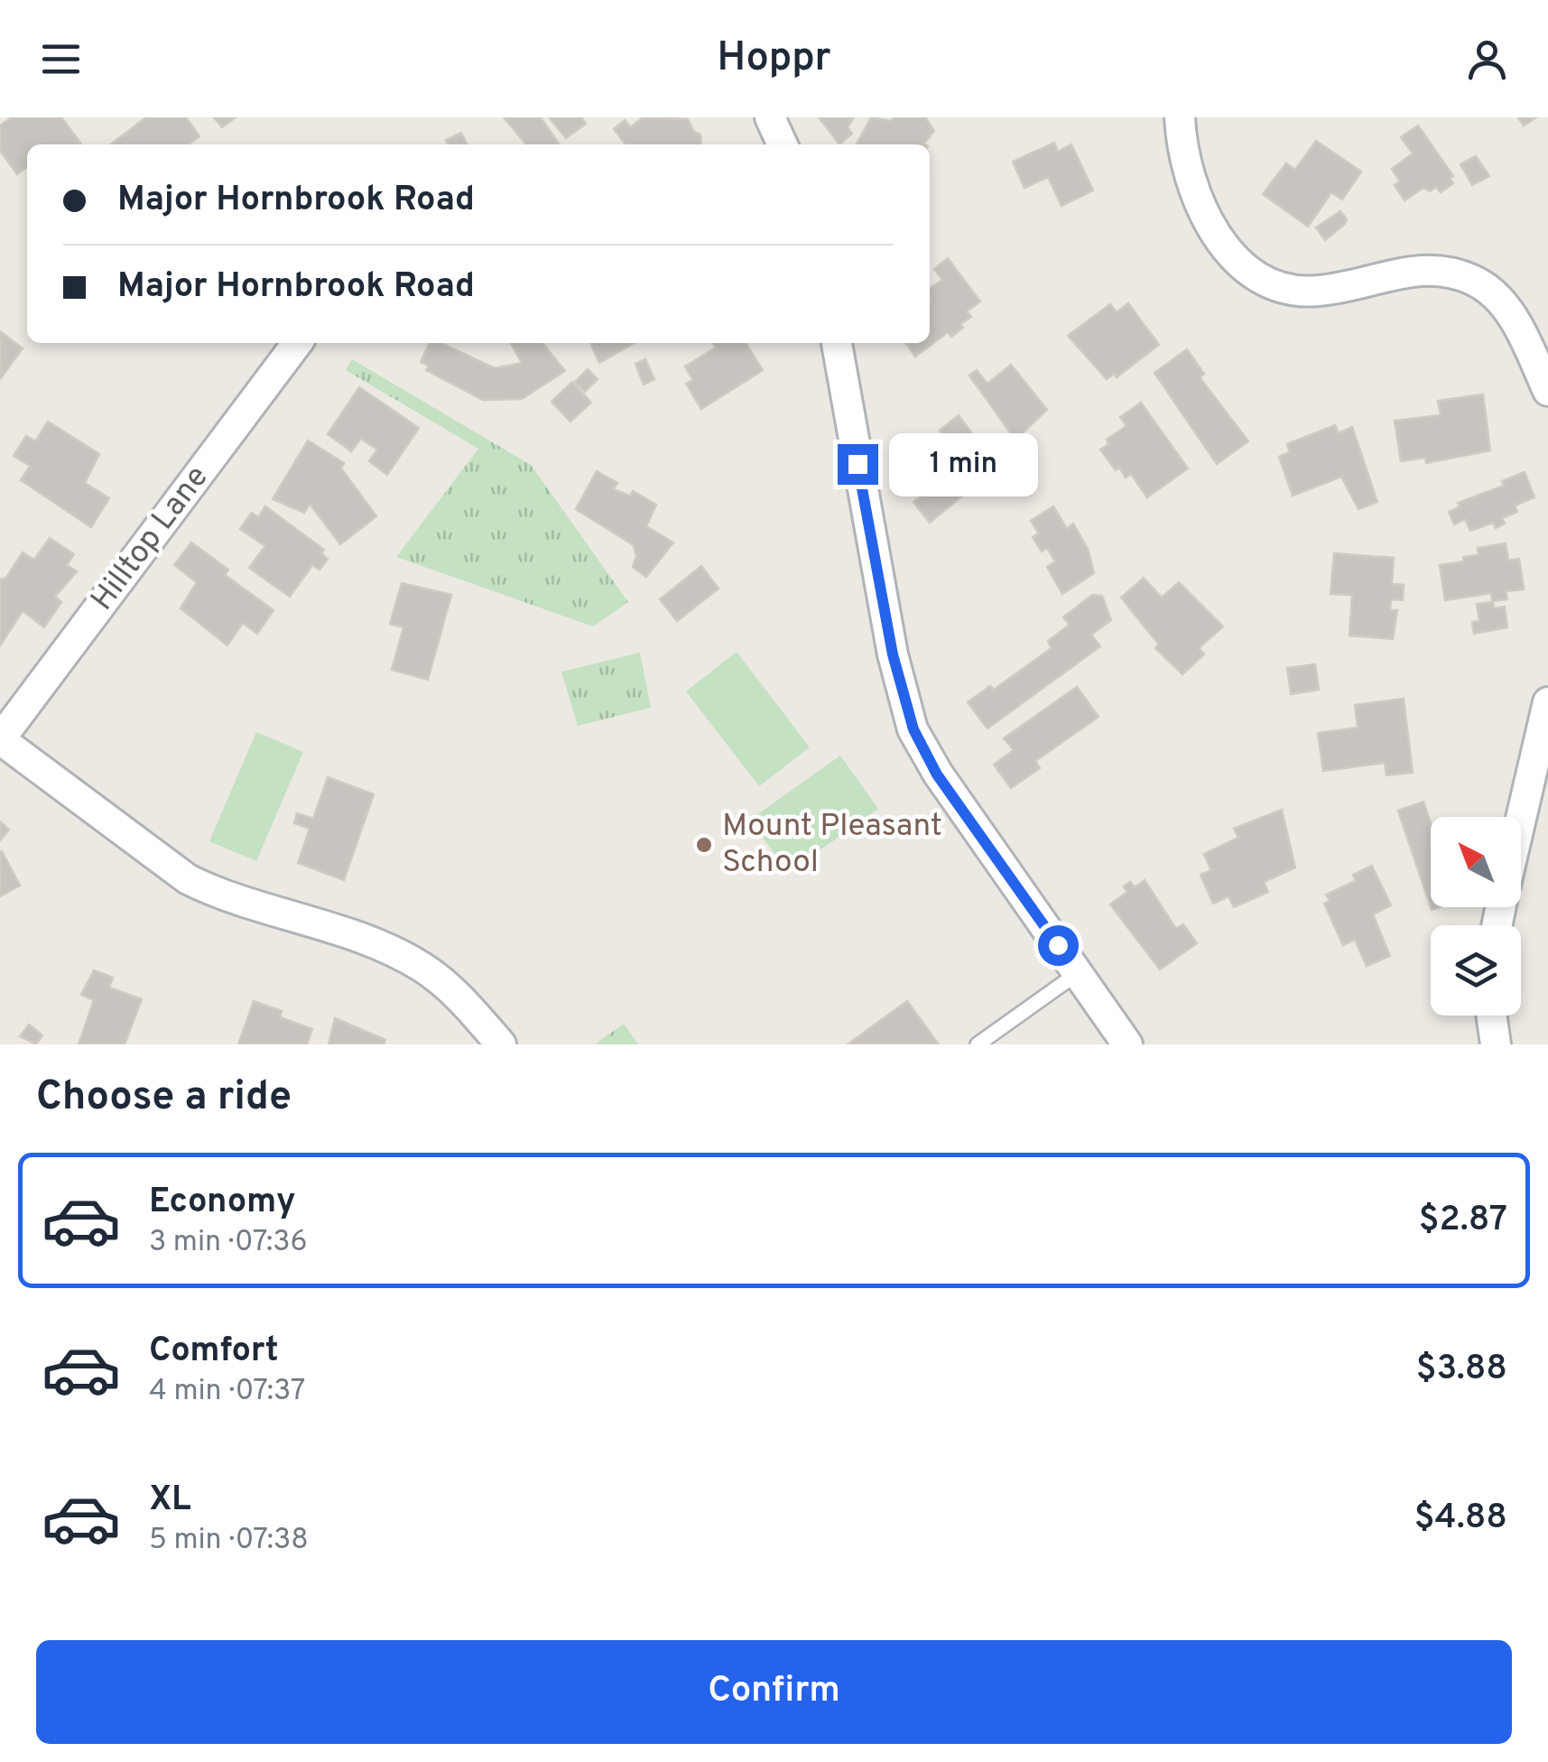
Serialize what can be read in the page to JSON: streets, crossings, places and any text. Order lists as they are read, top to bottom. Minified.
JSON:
{"streets":{"street":["Hilltop Lane"]},"places":["Mount Pleasant School"],"north":"top left","page":{"header":"Hoppr","banner":["Major Hornbrook Road","Major Hornbrook Road"],"bubble":"1 min","heading":"Choose a ride","list":[{"name":"Economy","note":"3 min · 07:36","value":"$2.87"},{"name":"Comfort","note":"4 min · 07:37","value":"$3.88"},{"name":"XL","note":"5 min · 07:38","value":"$4.88"}],"buttons":"Confirm"}}
